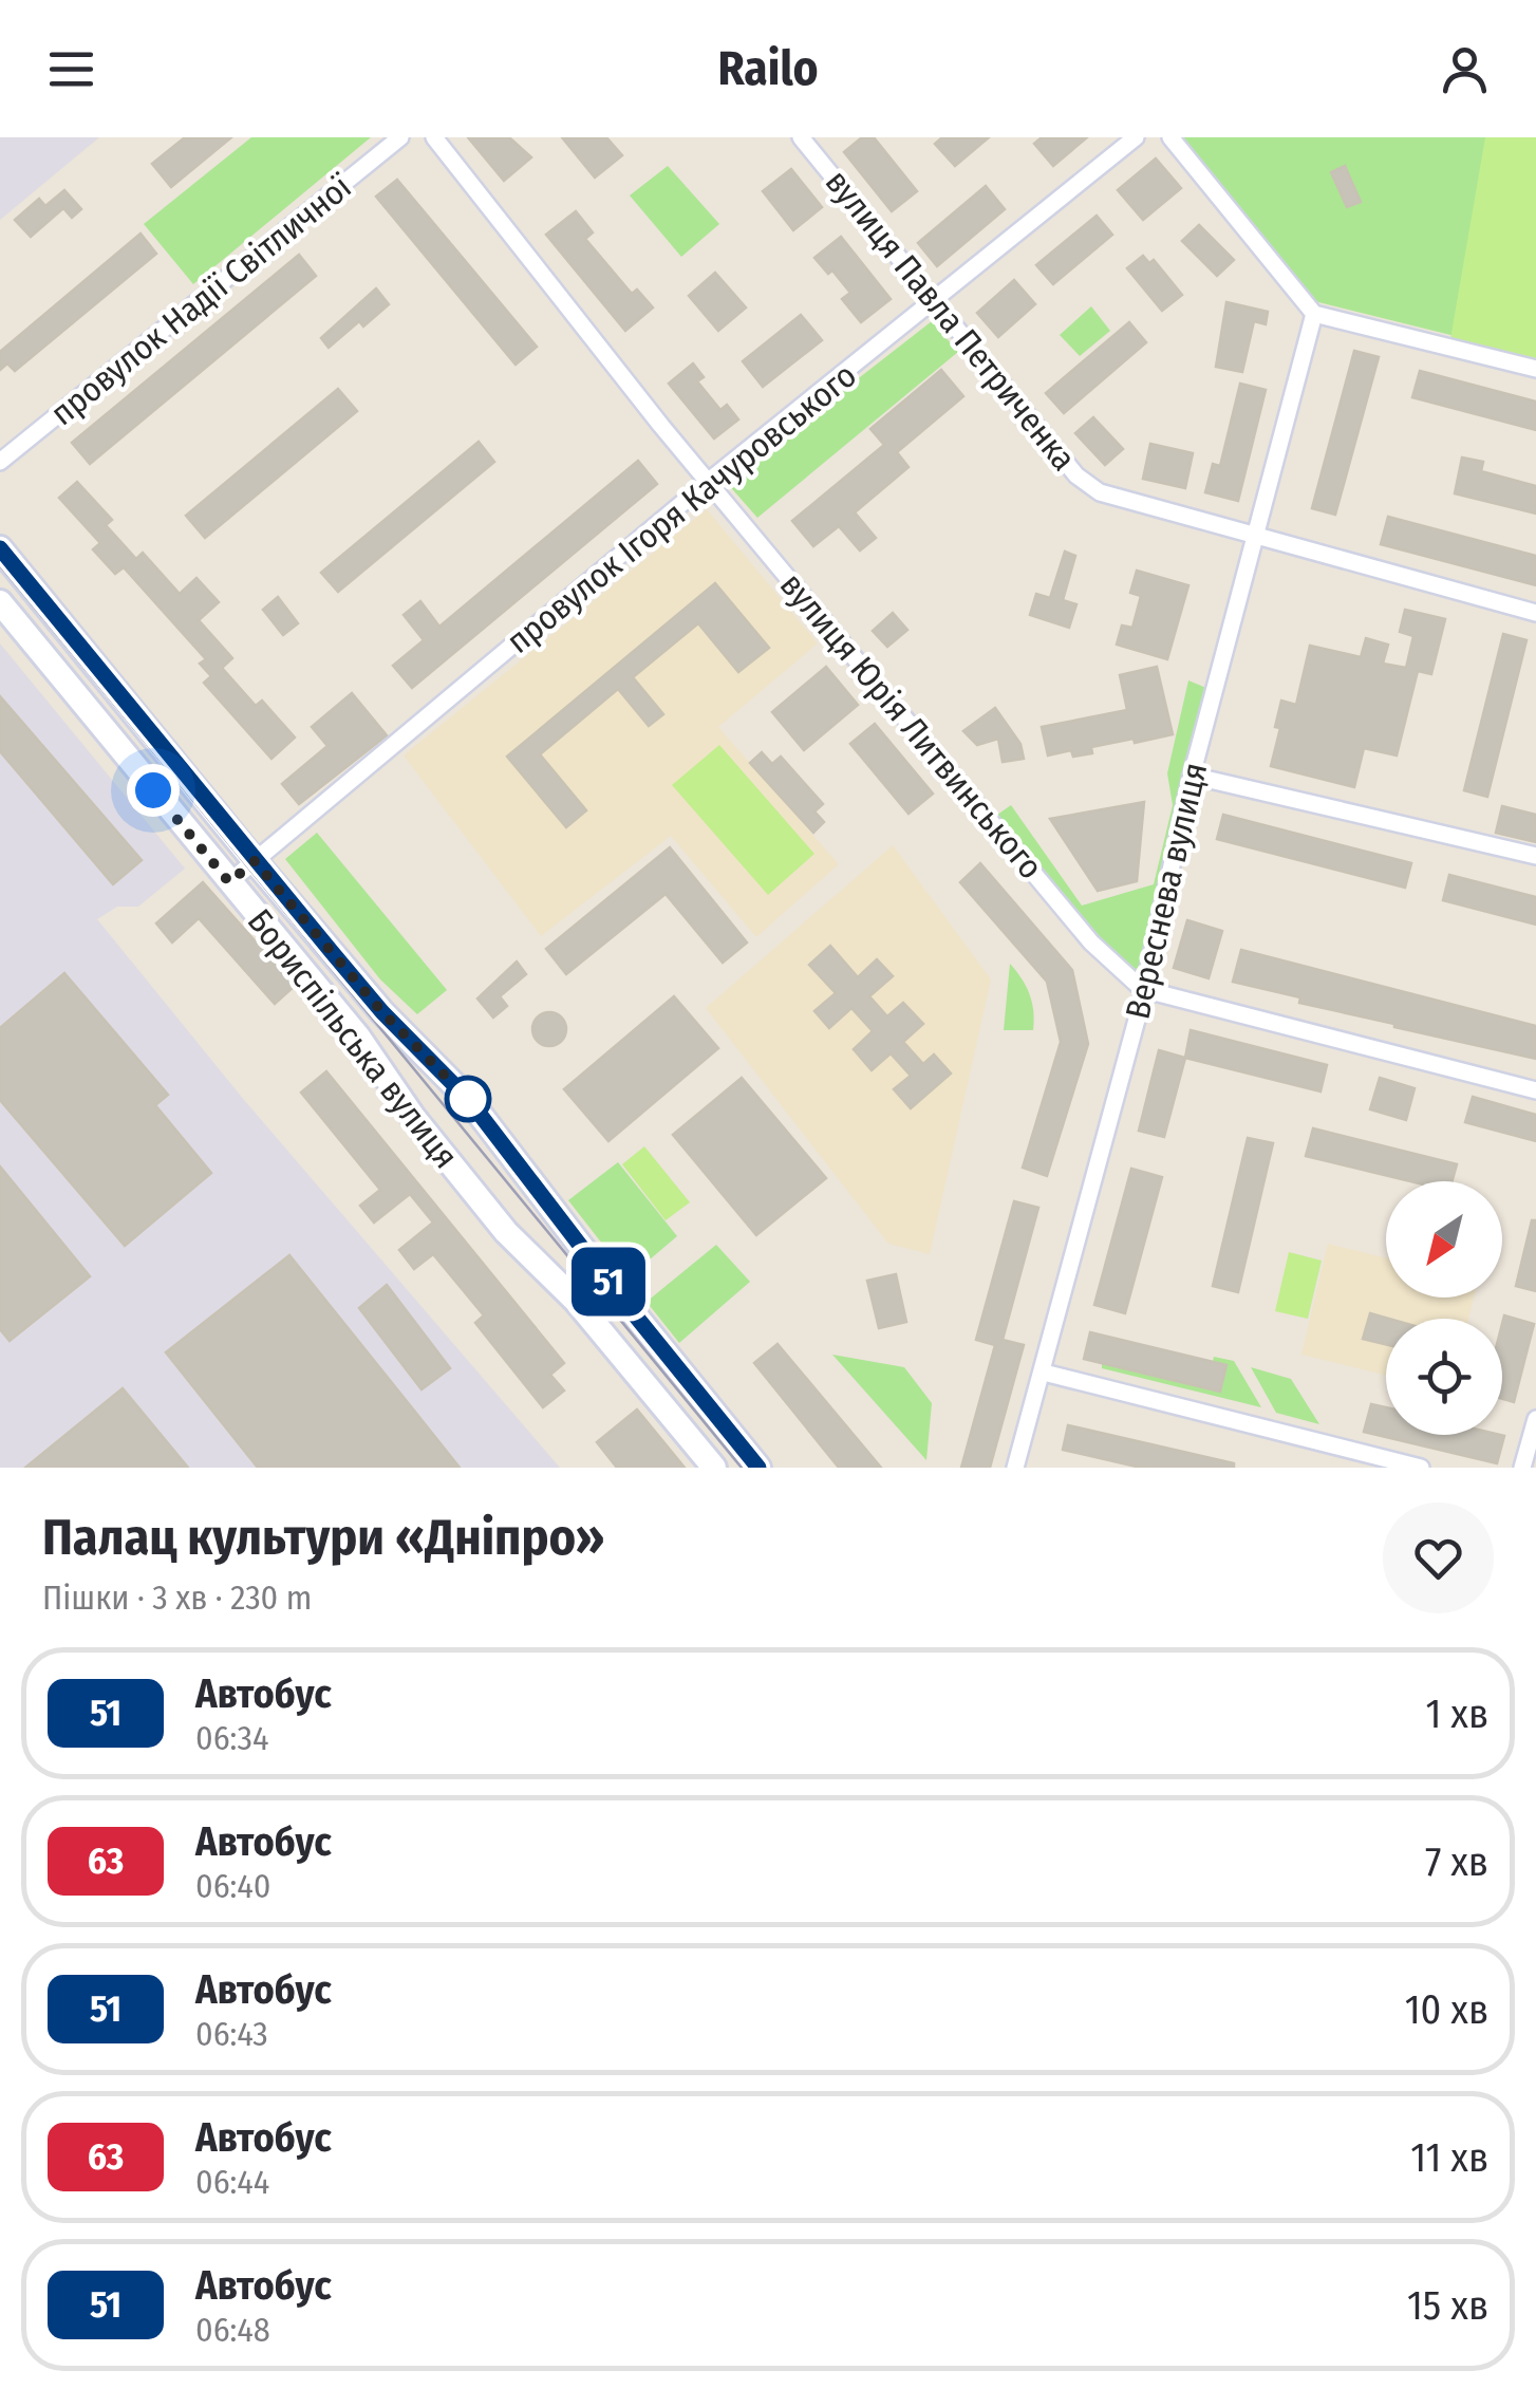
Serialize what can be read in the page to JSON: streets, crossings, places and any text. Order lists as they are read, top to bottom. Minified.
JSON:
{"streets":{"main road":["Бориспільська вулиця"],"street":["провулок Надії Світличної","вулиця Павла Петриченка","провулок Ігоря Качуровського","вулиця Юрія Литвинського","Вереснева вулиця"]},"crossings":[["вулиця Павла Петриченка","провулок Ігоря Качуровського"],["вулиця Павла Петриченка","Вереснева вулиця"],["провулок Ігоря Качуровського","вулиця Юрія Литвинського"],["провулок Ігоря Качуровського","Бориспільська вулиця"],["вулиця Юрія Литвинського","Вереснева вулиця"]],"lines":["bus line 51"],"north":"bottom left","page":{"header":"Railo","on_map":"51","heading":["Палац культури «Дніпро»","Пішки · 3 хв · 230 m"],"list":[{"mark":"51","name":"Автобус","note":"06:34","value":"1 хв"},{"mark":"63","name":"Автобус","note":"06:40","value":"7 хв"},{"mark":"51","name":"Автобус","note":"06:43","value":"10 хв"},{"mark":"63","name":"Автобус","note":"06:44","value":"11 хв"},{"mark":"51","name":"Автобус","note":"06:48","value":"15 хв"}]}}
